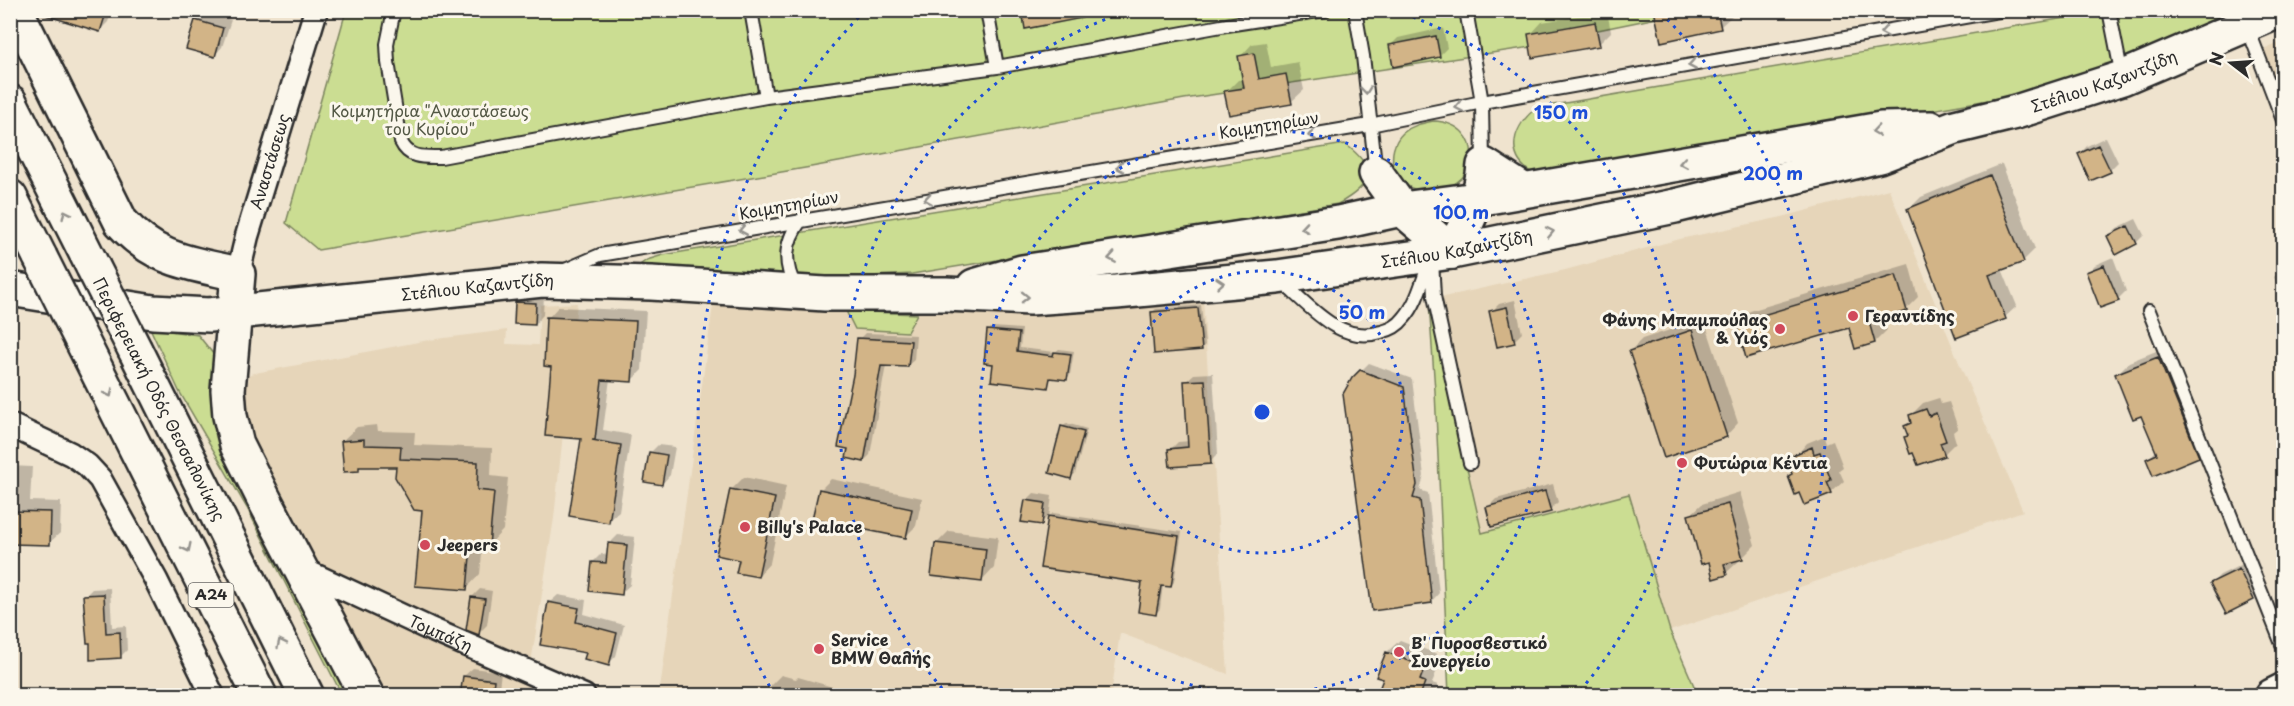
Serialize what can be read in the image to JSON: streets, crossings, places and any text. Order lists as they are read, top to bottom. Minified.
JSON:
{"streets":{"main road":["Στέλιου Καζαντζίδη","Αναστάσεως","Περιφερειακή Οδός Θεσσαλονίκης","Α24"],"street":["Τομπάζη"],"lane":["Κοιμητηρίων"]},"crossings":[["Στέλιου Καζαντζίδη","Κοιμητηρίων"],["Στέλιου Καζαντζίδη","Αναστάσεως"],["Αναστάσεως","Τομπάζη"]],"one_way":["Κοιμητηρίων"],"parks":["Κοιμητήρια \"Αναστάσεως του Κυρίου\""],"places":["Γεραντίδης","Φάνης Μπαμπούλας & Υιός","Φυτώρια Κέντια","Billy's Palace","Jeepers","Service BMW Θαλής","Β' Πυροσβεστικό Συνεργείο"],"north":"left","rings":["150 m","200 m","100 m","50 m"]}
